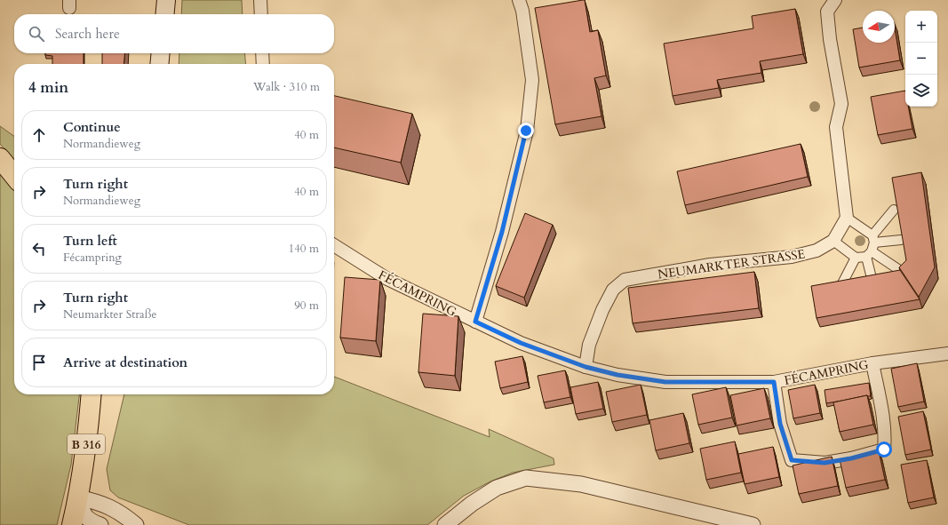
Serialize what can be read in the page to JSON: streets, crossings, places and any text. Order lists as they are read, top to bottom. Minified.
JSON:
{"streets":{"main road":["B 316"],"street":["NEUMARKTER STRASSE","FÉCAMPRING"]},"crossings":[["NEUMARKTER STRASSE","FÉCAMPRING"]],"north":"left","page":{"map_buttons":["+","−"],"search":"Search here","heading":["4 min","Walk · 310 m"],"list":[["Continue","Normandieweg","40 m"],["Turn right","Normandieweg","40 m"],["Turn left","Fécampring","140 m"],["Turn right","Neumarkter Straße","90 m"],"Arrive at destination"]}}
